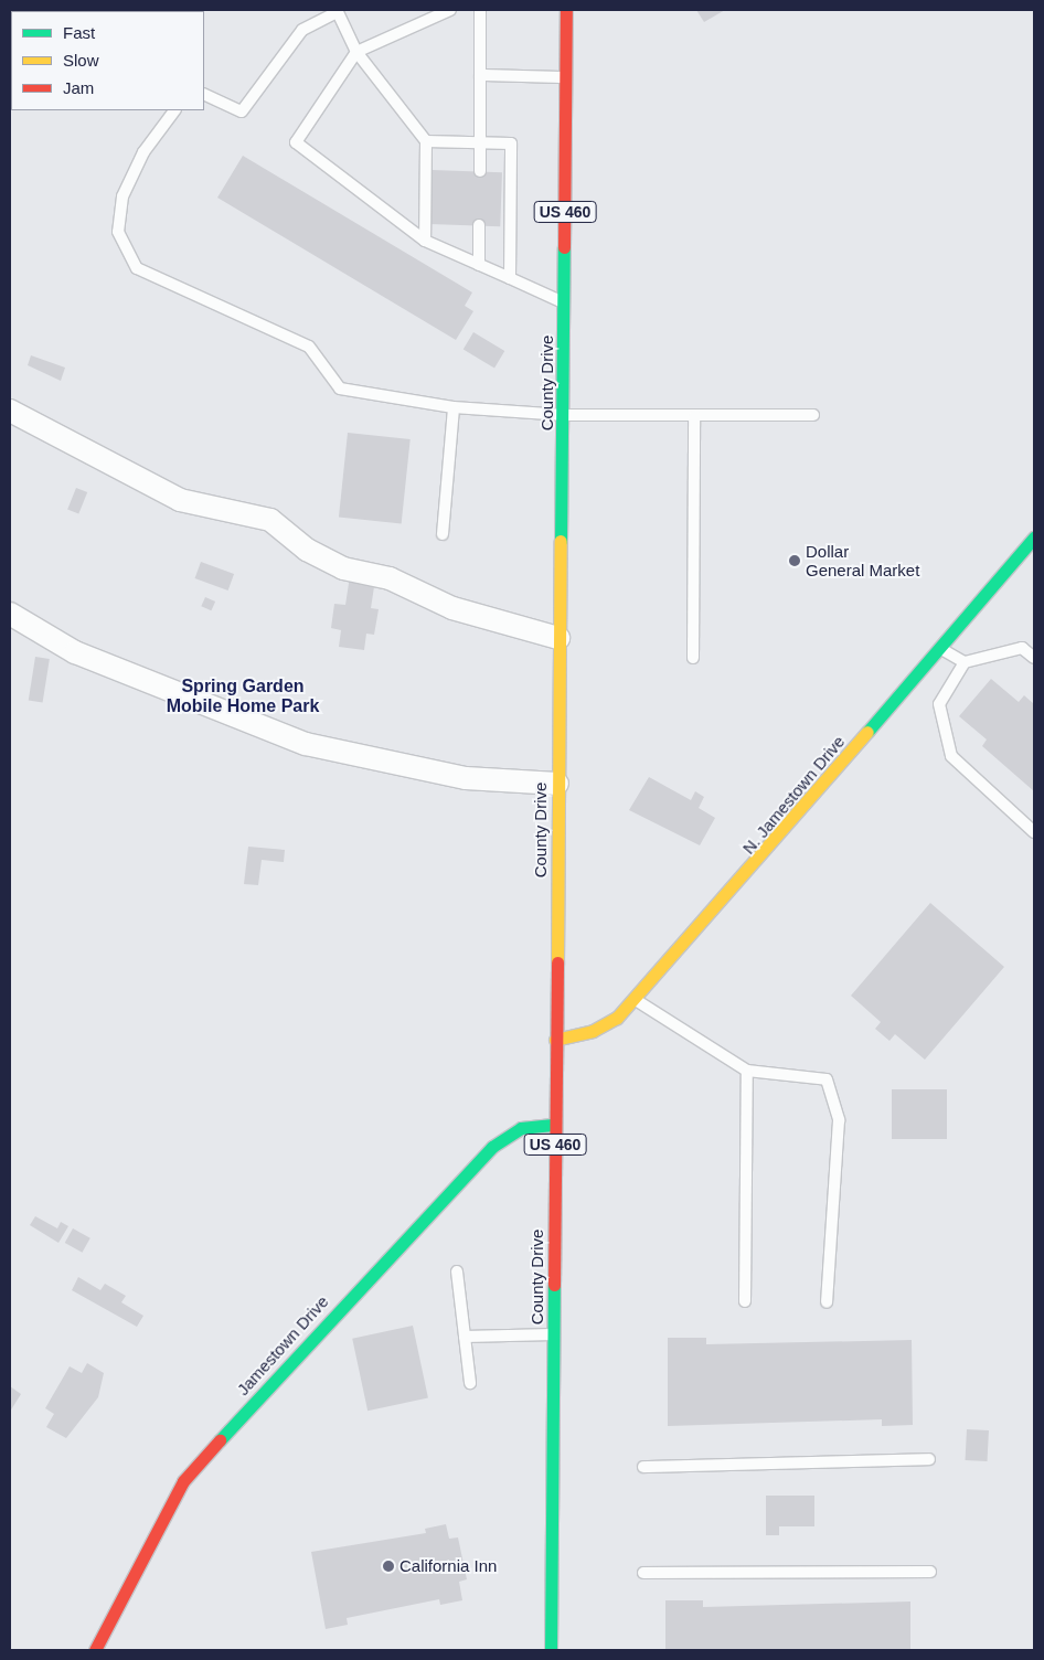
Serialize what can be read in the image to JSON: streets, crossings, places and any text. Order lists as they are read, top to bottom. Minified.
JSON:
{"streets":{"main road":["US 460","County Drive","N. Jamestown Drive","Jamestown Drive"]},"crossings":[["County Drive","N. Jamestown Drive"],["County Drive","Jamestown Drive"]],"districts":["Spring Garden Mobile Home Park"],"places":["Dollar General Market","California Inn"],"legend":["Fast","Slow","Jam"]}
